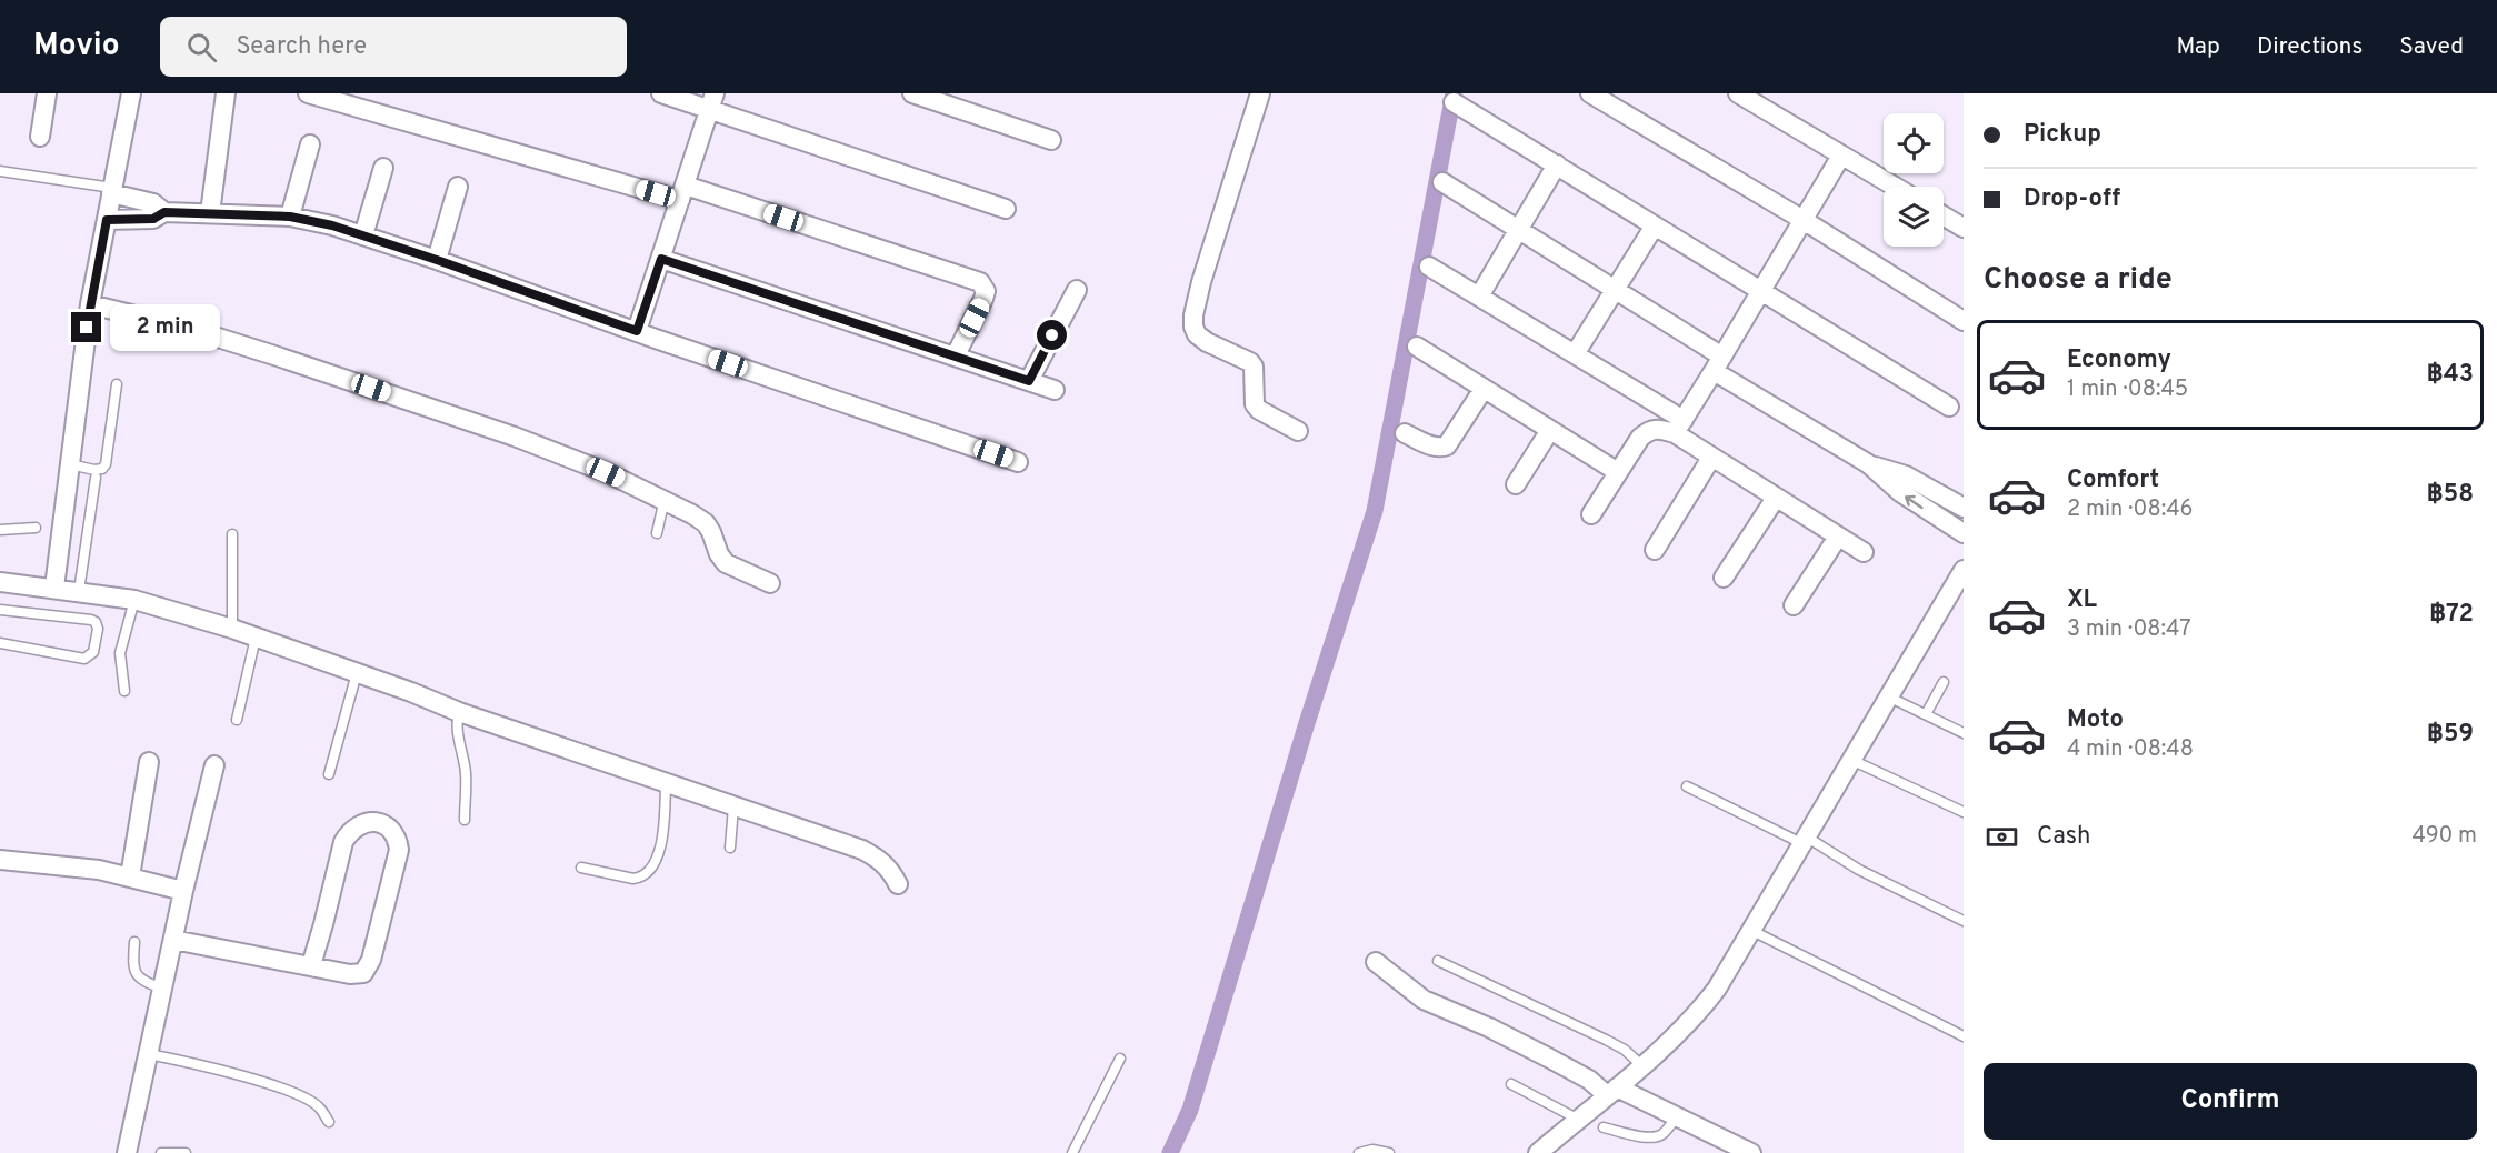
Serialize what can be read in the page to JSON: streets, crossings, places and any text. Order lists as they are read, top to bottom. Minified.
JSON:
{"page":{"header":"Movio","search":"Search here","nav":["Map","Directions","Saved"],"banner":["Pickup","Drop-off"],"heading":"Choose a ride","bubble":"2 min","list":[{"name":"Economy","note":"1 min · 08:45","value":"฿43"},{"name":"Comfort","note":"2 min · 08:46","value":"฿58"},{"name":"XL","note":"3 min · 08:47","value":"฿72"},{"name":"Moto","note":"4 min · 08:48","value":"฿59"}],"pay":["Cash","490 m"],"buttons":"Confirm"}}
